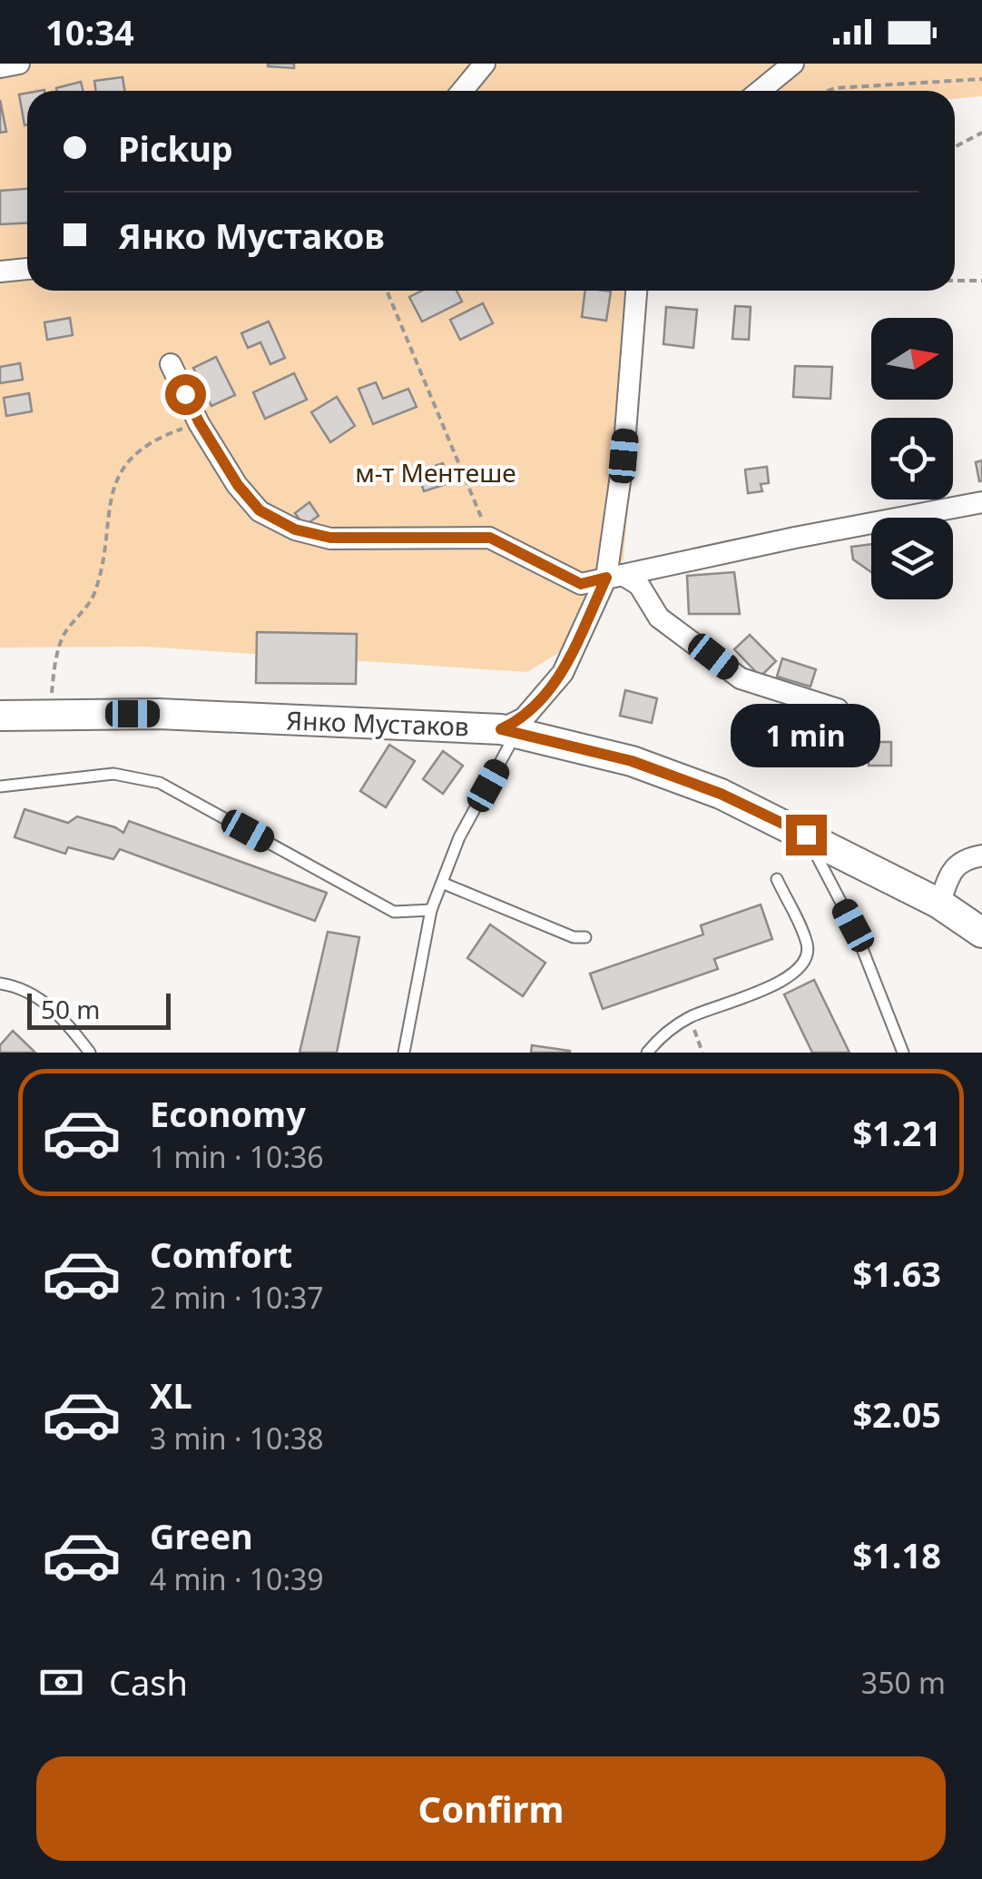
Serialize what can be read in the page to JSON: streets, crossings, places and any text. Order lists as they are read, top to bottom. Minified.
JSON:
{"streets":{"street":["Янко Мустаков"]},"parks":["м-т Ментeше"],"scale_bar":"50 m","north":"right","page":{"status":"10:34","banner":["Pickup","Янко Мустаков"],"bubble":"1 min","scale":"50 m","list":[{"name":"Economy","note":"1 min · 10:36","value":"$1.21"},{"name":"Comfort","note":"2 min · 10:37","value":"$1.63"},{"name":"XL","note":"3 min · 10:38","value":"$2.05"},{"name":"Green","note":"4 min · 10:39","value":"$1.18"}],"pay":["Cash","350 m"],"buttons":"Confirm"}}
